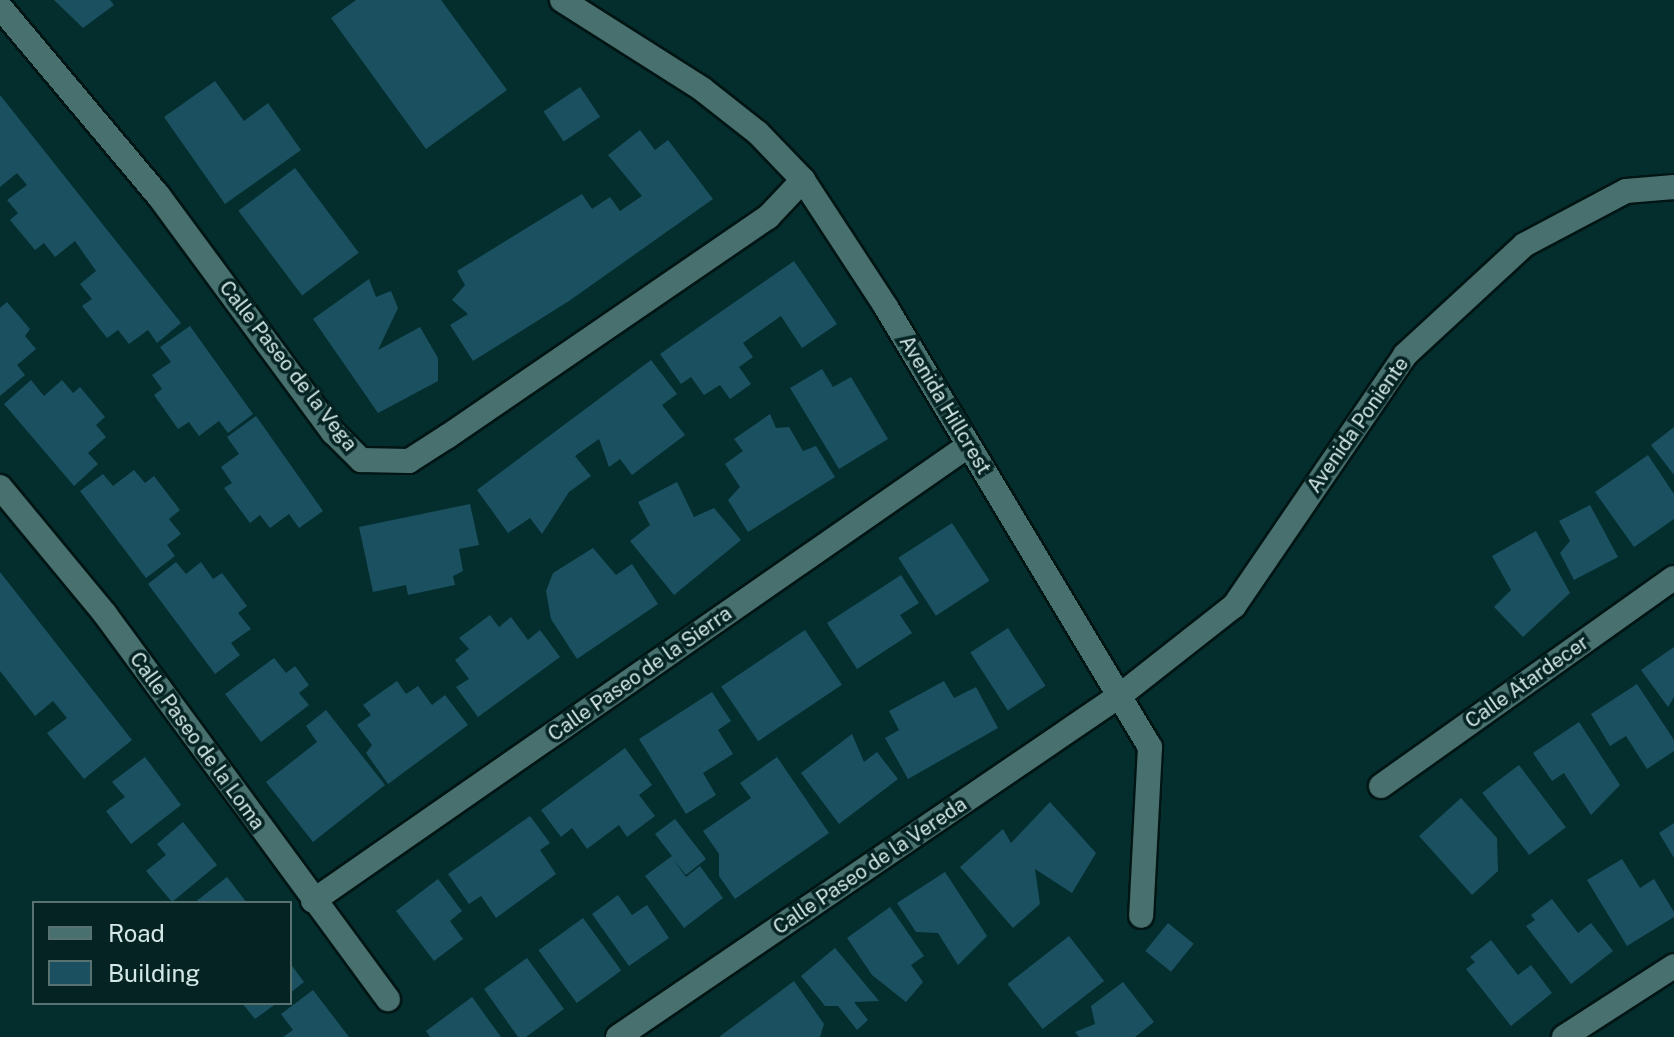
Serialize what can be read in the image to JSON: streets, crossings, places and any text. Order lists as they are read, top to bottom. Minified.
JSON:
{"streets":{"street":["Calle Paseo de la Vega","Avenida Hillcrest","Avenida Poniente","Calle Paseo de la Sierra","Calle Atardecer","Calle Paseo de la Loma","Calle Paseo de la Vereda"]},"crossings":[["Calle Paseo de la Vega","Avenida Hillcrest"],["Avenida Hillcrest","Avenida Poniente"],["Avenida Hillcrest","Calle Paseo de la Sierra"],["Avenida Hillcrest","Calle Paseo de la Vereda"],["Avenida Poniente","Calle Paseo de la Vereda"],["Calle Paseo de la Sierra","Calle Paseo de la Loma"]],"legend":["Road","Building"]}
